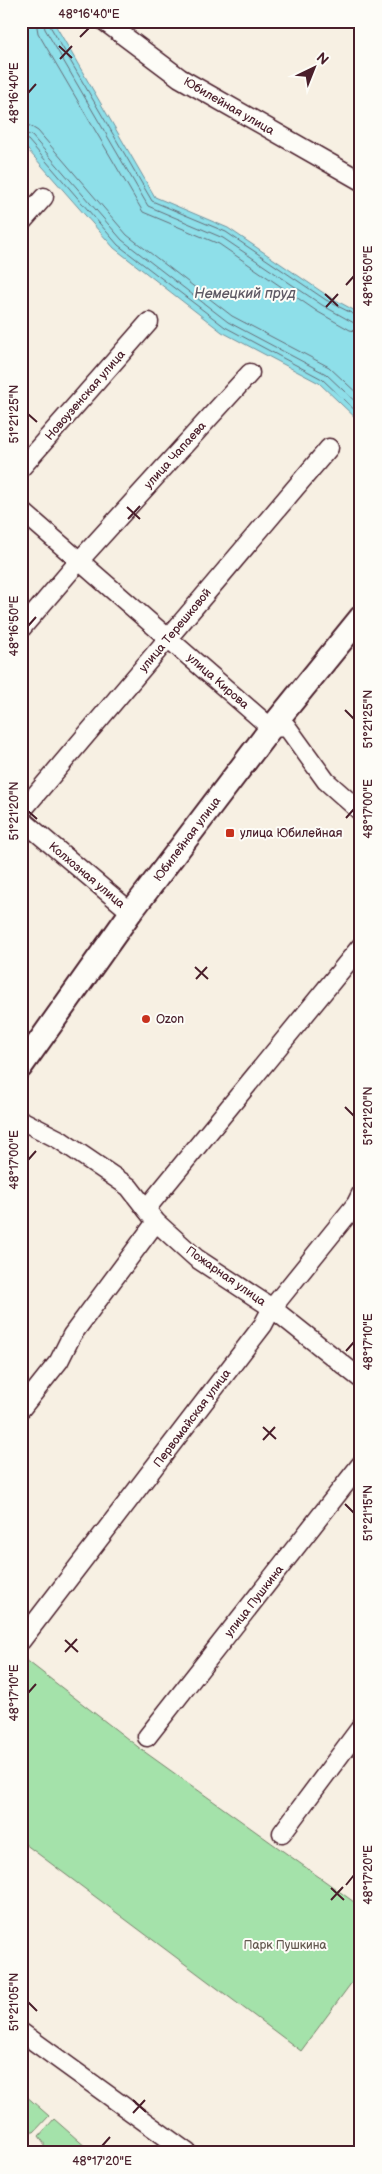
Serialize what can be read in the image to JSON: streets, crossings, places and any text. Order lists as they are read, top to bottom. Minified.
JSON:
{"streets":{"main road":["Юбилейная улица"],"street":["Новоузенская улица","улица Чапаева","улица Терешковой","улица Кирова","Колхозная улица","Пожарная улица","Первомайская улица","улица Пушкина"]},"crossings":[["Юбилейная улица","улица Кирова"],["Юбилейная улица","Колхозная улица"],["улица Чапаева","улица Кирова"],["улица Терешковой","улица Кирова"],["Пожарная улица","Первомайская улица"]],"water":["Немецкий пруд"],"parks":["Парк Пушкина"],"places":{"transit":["улица Юбилейная"],"other":["Ozon"]},"north":"top right","coordinates":["48°16'40\"E","48°16'50\"E","51°21'25\"N","48°17'00\"E","51°21'20\"N","48°17'10\"E","51°21'15\"N","48°17'20\"E","51°21'05\"N"]}
